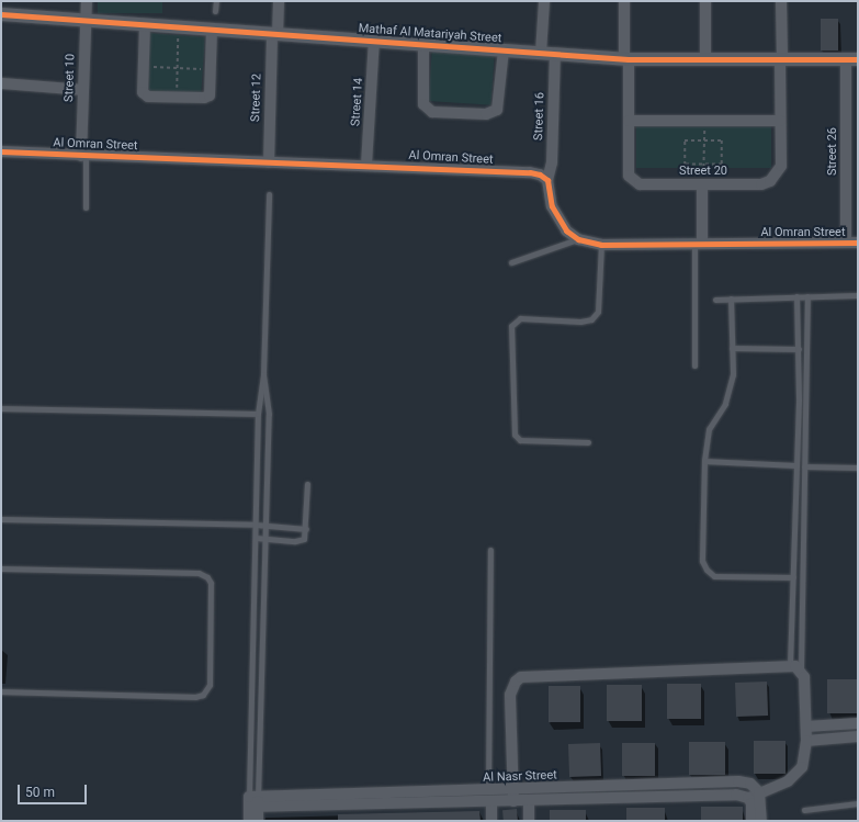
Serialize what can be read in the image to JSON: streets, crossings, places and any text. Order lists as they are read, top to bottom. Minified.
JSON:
{"streets":{"street":["Mathaf Al Matariyah Street","Street 10","Street 12","Street 14","Street 16","Al Omran Street","Street 26","Street 20","Al Nasr Street"]},"crossings":[["Mathaf Al Matariyah Street","Street 10"],["Mathaf Al Matariyah Street","Street 12"],["Mathaf Al Matariyah Street","Street 14"],["Mathaf Al Matariyah Street","Street 16"],["Mathaf Al Matariyah Street","Street 26"],["Mathaf Al Matariyah Street","Street 20"],["Street 10","Al Omran Street"],["Street 12","Al Omran Street"],["Street 14","Al Omran Street"],["Street 16","Al Omran Street"],["Al Omran Street","Street 26"]],"scale_bar":"50 m"}
